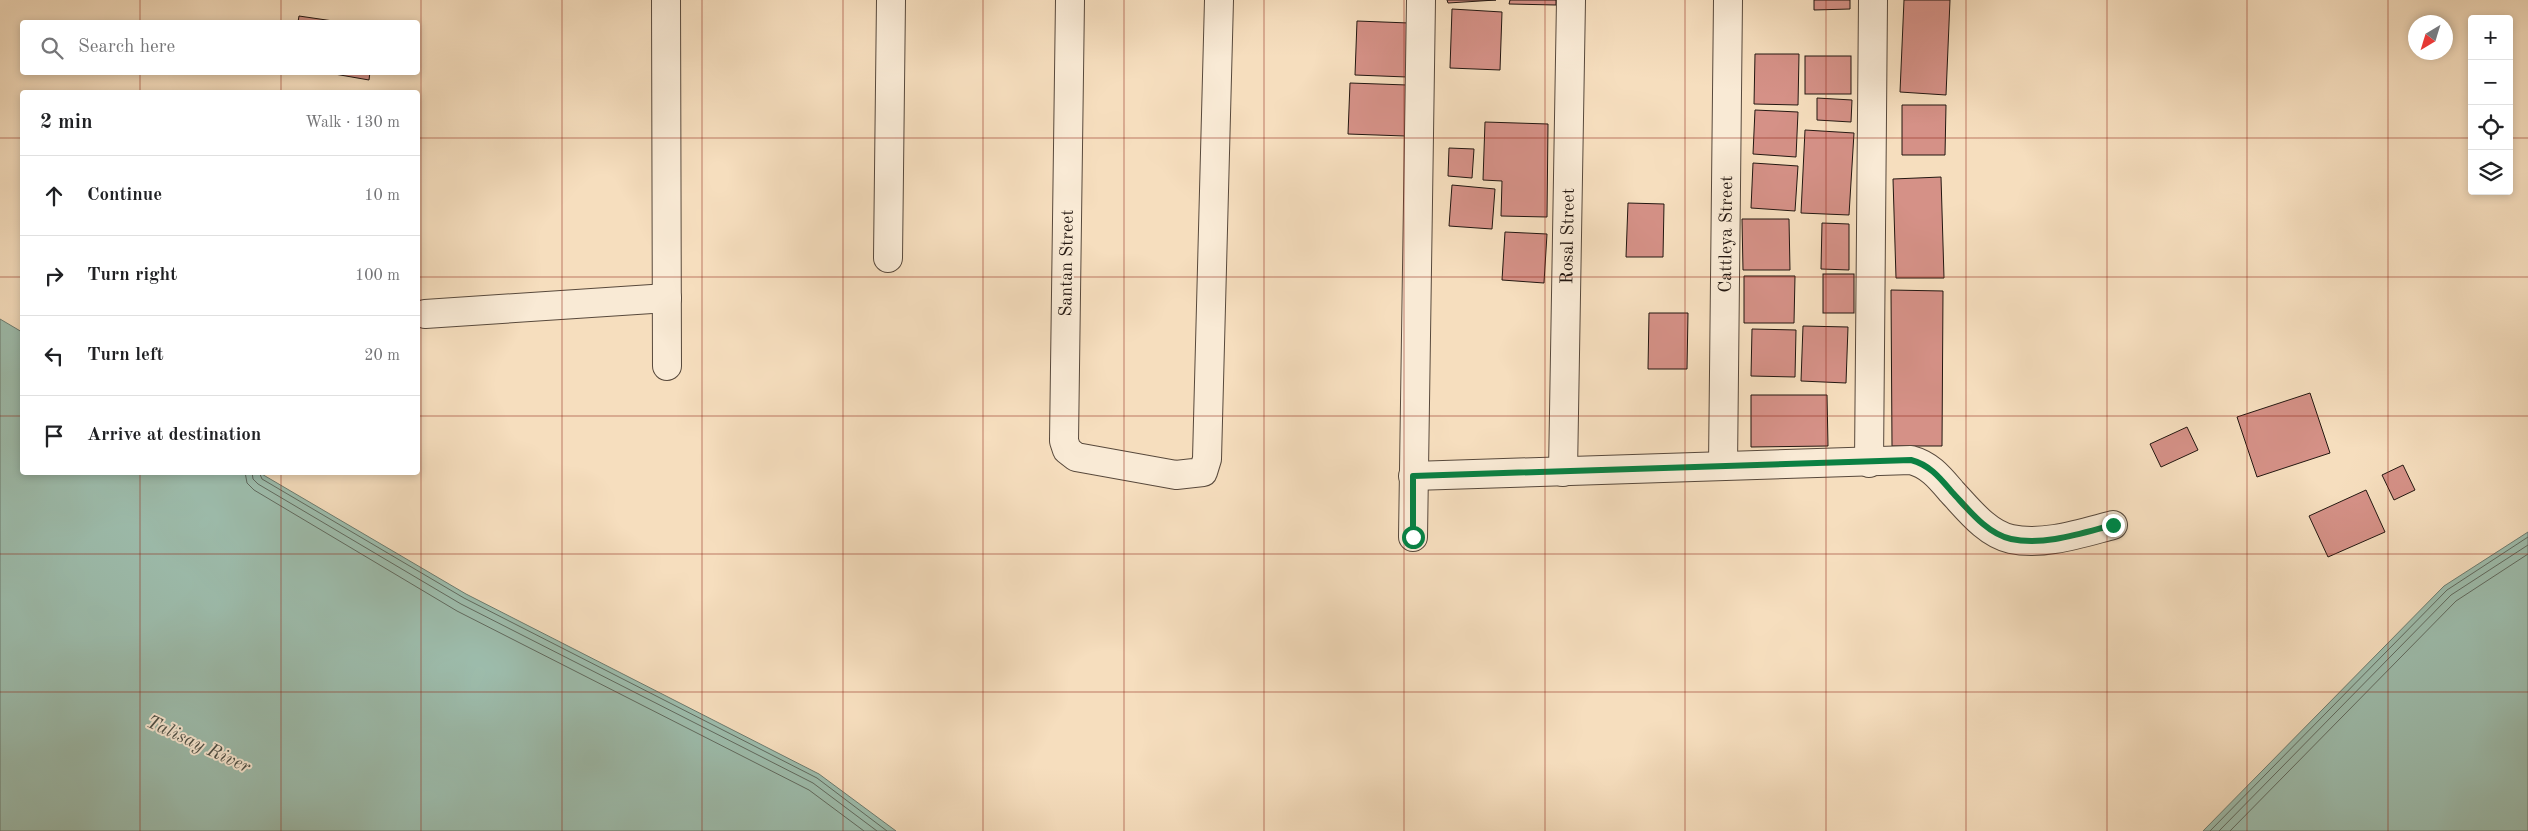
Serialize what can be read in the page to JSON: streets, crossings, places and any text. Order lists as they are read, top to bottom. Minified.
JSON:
{"streets":{"street":["Cattleya Street","Rosal Street","Santan Street"]},"water":["Talisay River"],"north":"bottom left","page":{"map_buttons":["+","−"],"search":"Search here","heading":["2 min","Walk · 130 m"],"list":[["Continue","10 m"],["Turn right","100 m"],["Turn left","20 m"],"Arrive at destination"]}}
